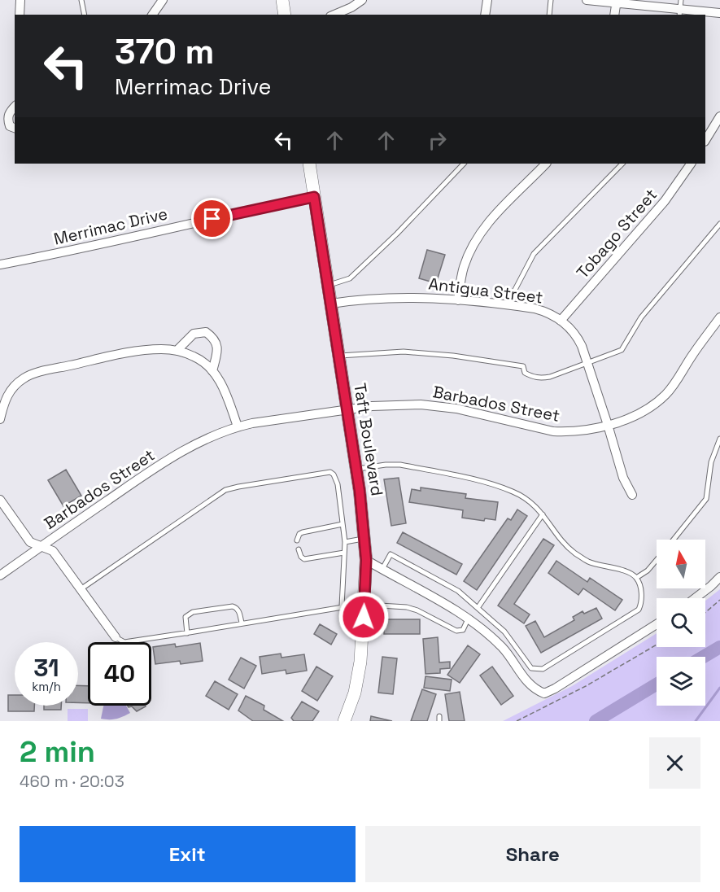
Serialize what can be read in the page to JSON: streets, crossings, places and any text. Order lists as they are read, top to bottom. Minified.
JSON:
{"streets":{"street":["Merrimac Drive","Tobago Street","Antigua Street","Barbados Street","Taft Boulevard"]},"crossings":[["Merrimac Drive","Taft Boulevard"],["Tobago Street","Antigua Street"],["Antigua Street","Barbados Street"],["Antigua Street","Taft Boulevard"],["Barbados Street","Taft Boulevard"]],"north":"top","page":{"turn":["370 m","Merrimac Drive"],"speed":"31 km/h","limit":"40","heading":["2 min","460 m · 20:03"],"buttons":["Exit","Share"]}}
